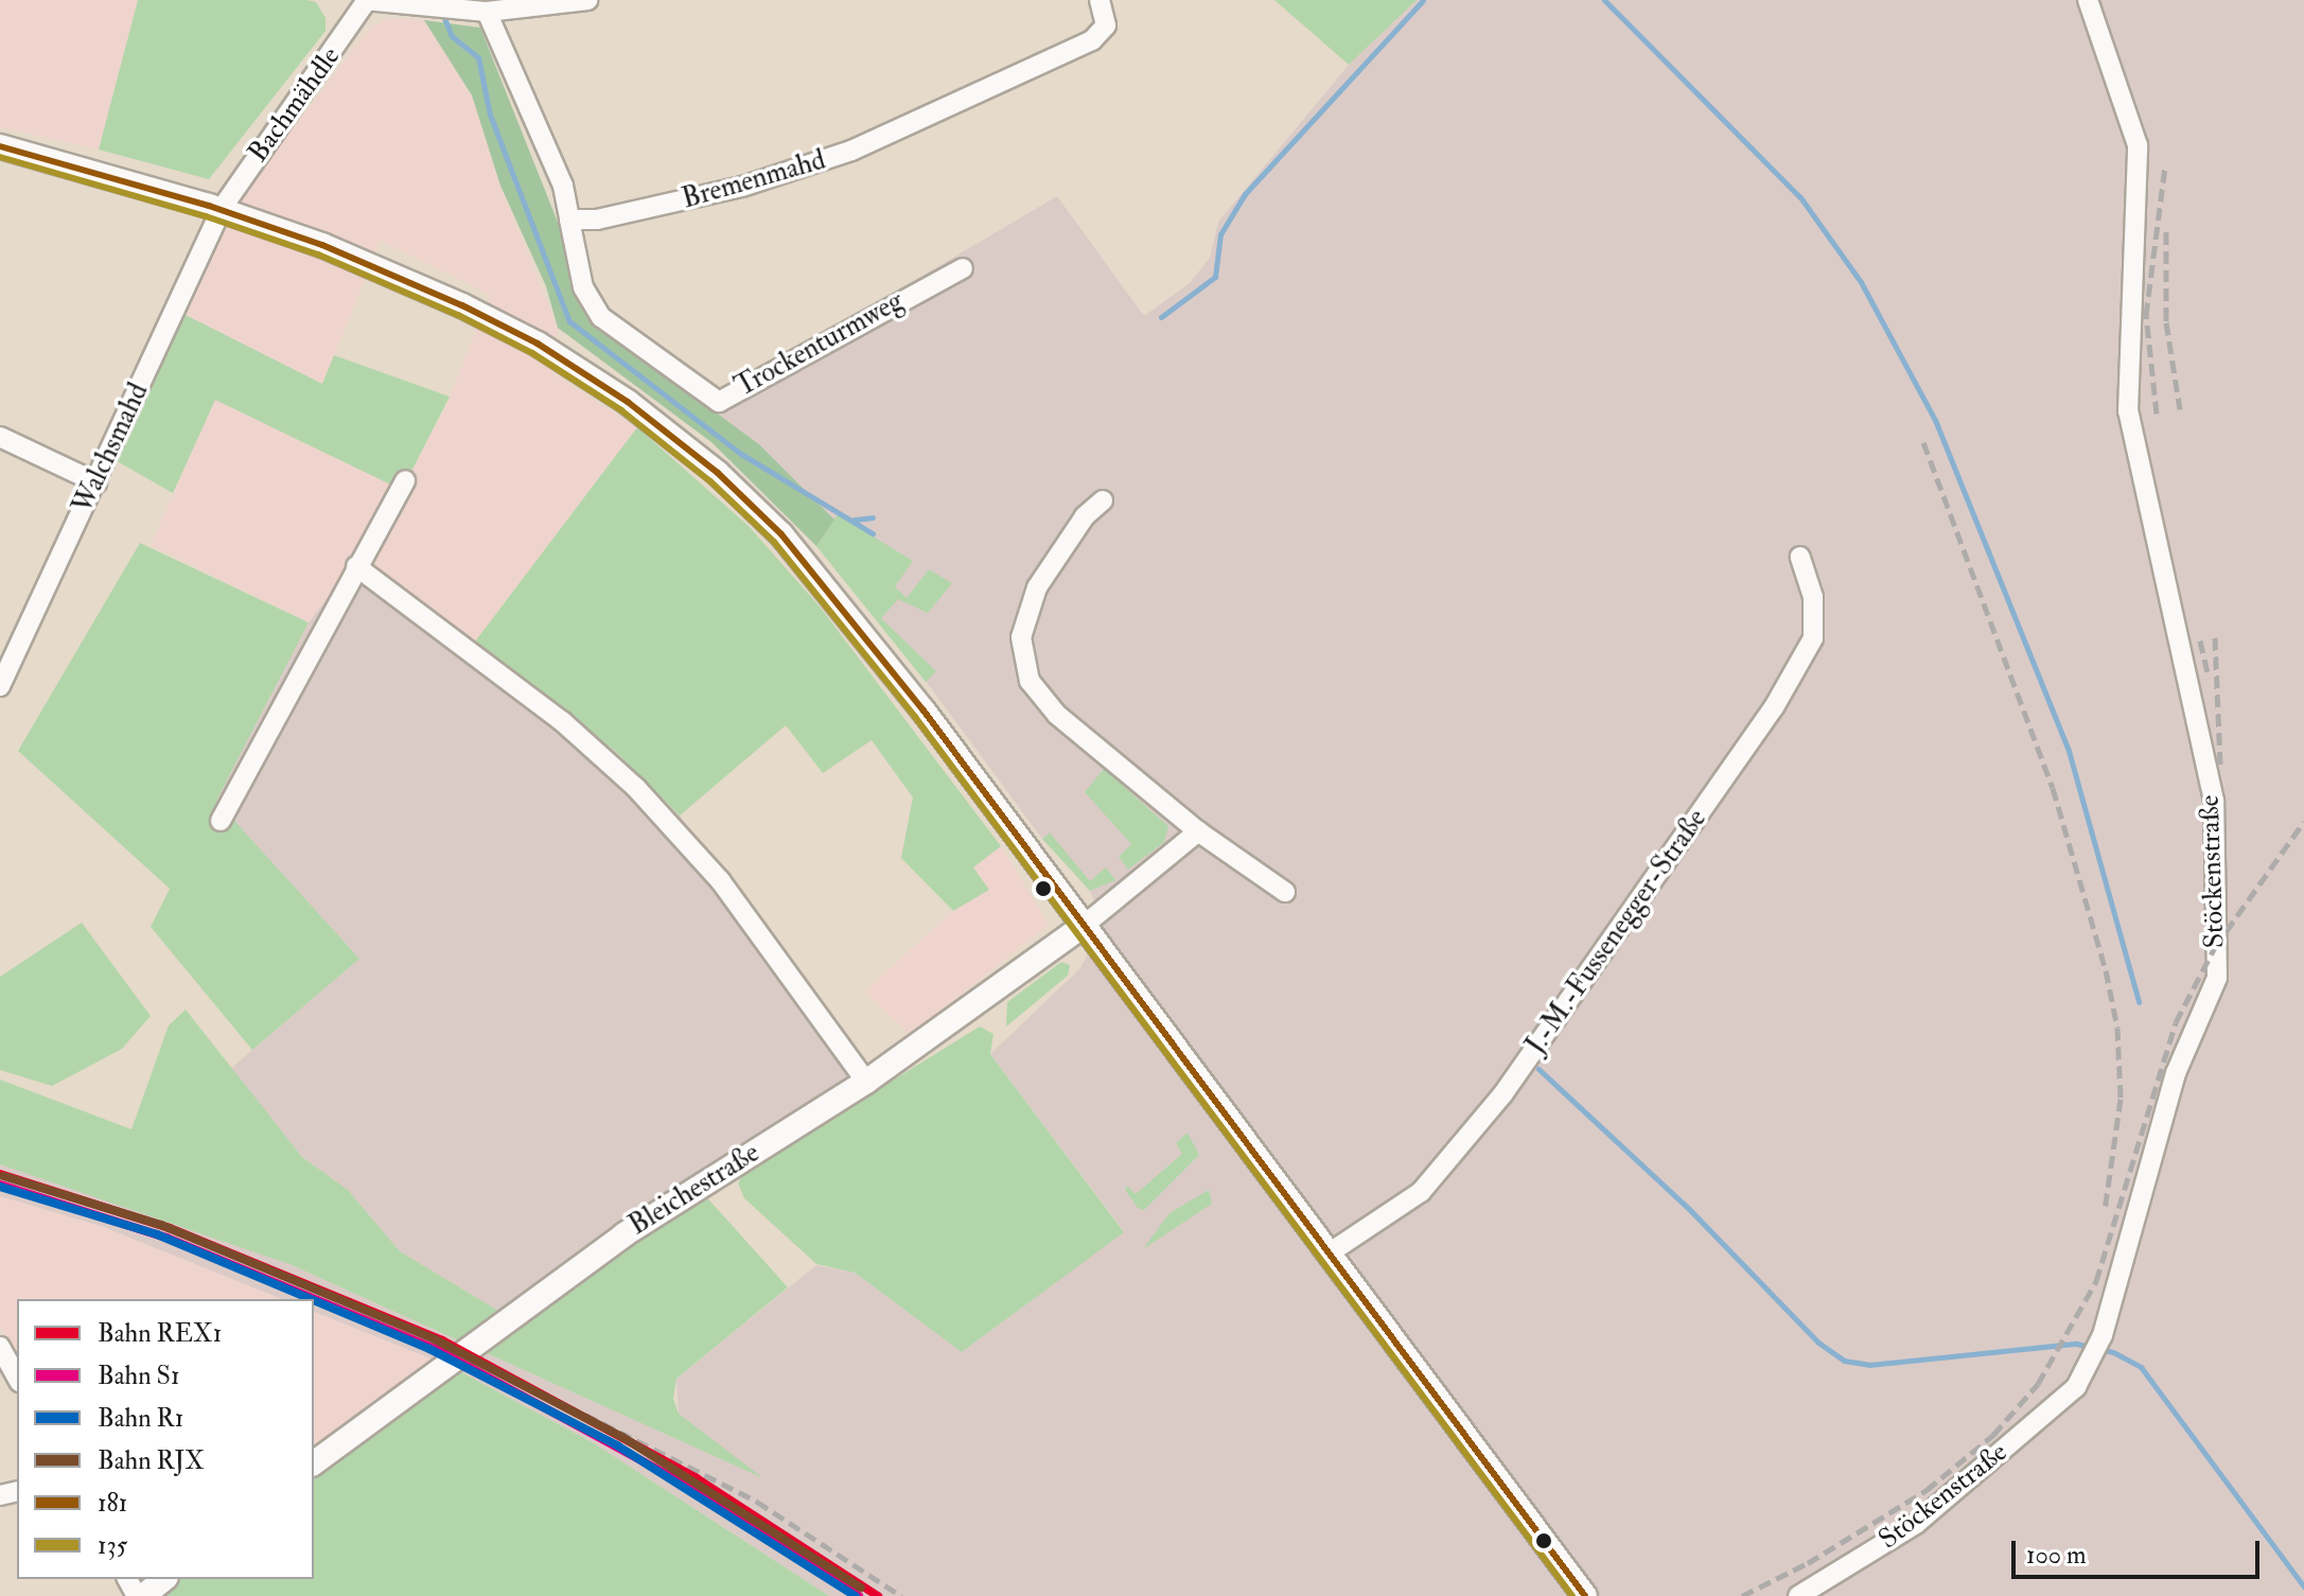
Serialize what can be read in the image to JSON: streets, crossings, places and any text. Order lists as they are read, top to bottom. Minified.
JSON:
{"streets":{"main road":["Bleichestraße"],"street":["Bachmähdle","Bremenmahd","Trockenturmweg","Walchsmahd","Stöckenstraße","J.-M.-Fussenegger-Straße"]},"crossings":[["Bachmähdle","Walchsmahd"],["Bremenmahd","Trockenturmweg"]],"lines":["transit line 181","transit line 135","rail line REX1","rail line RJX","rail line S1","rail line R1"],"legend":["Bahn REX1","Bahn S1","Bahn R1","Bahn RJX","181","135"],"scale_bar":"100 m"}
